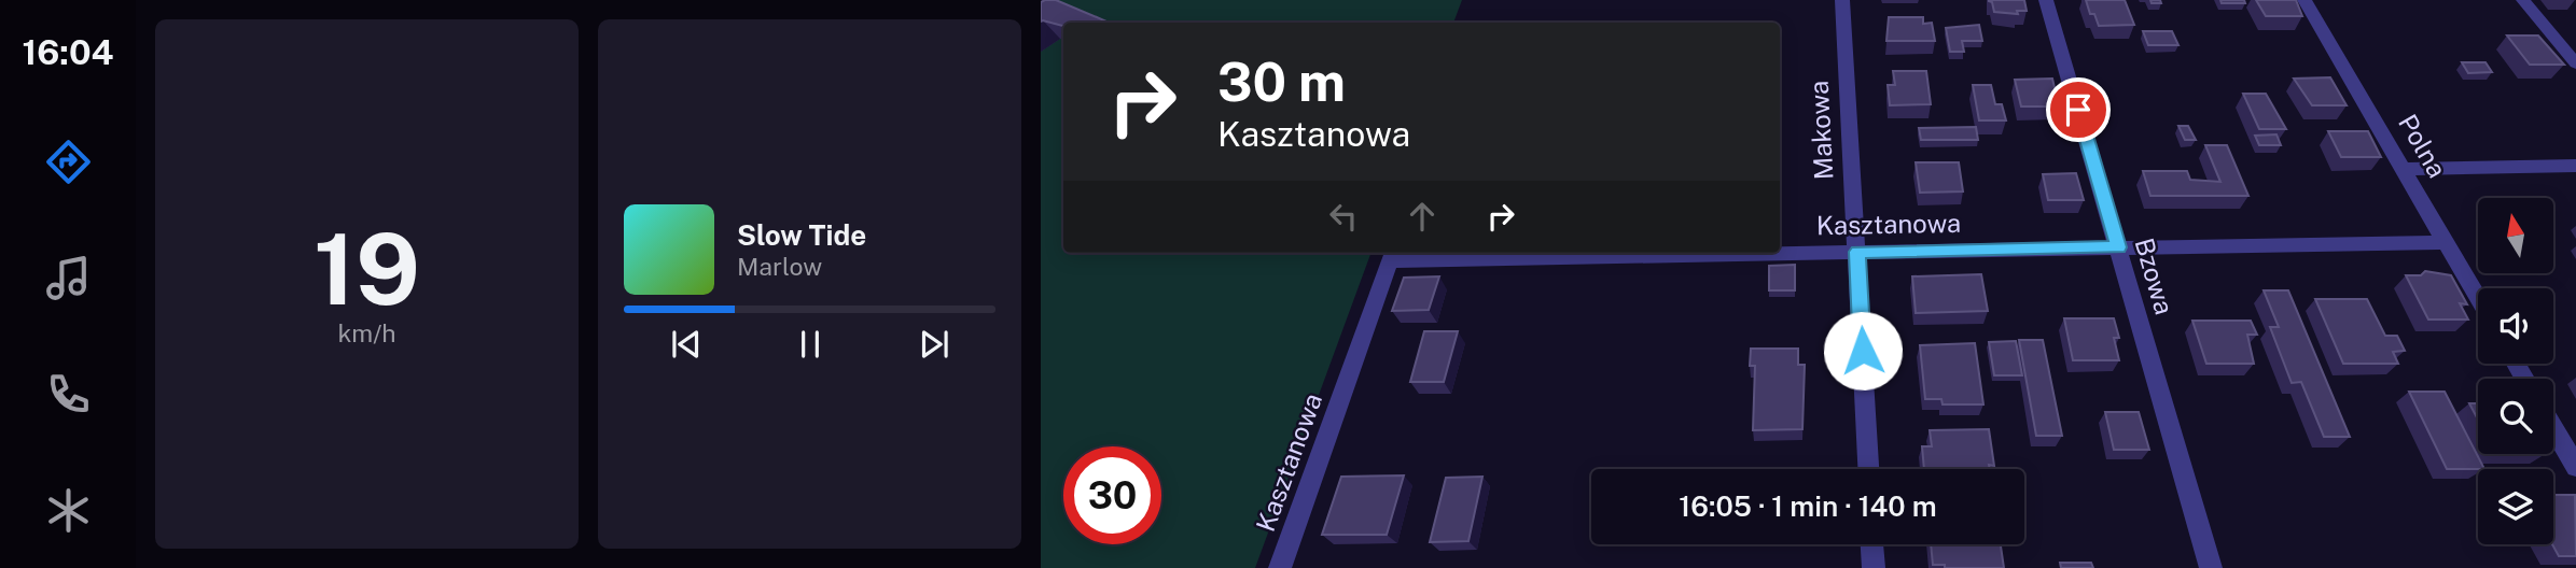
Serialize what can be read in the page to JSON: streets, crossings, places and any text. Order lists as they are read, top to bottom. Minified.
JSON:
{"streets":{"street":["Makowa","Polna","Kasztanowa","Bzowa"]},"crossings":[["Makowa","Kasztanowa"],["Polna","Kasztanowa"],["Kasztanowa","Bzowa"]],"north":"top","page":{"tabs":"16:04","tile":["19","km/h"],"turn":["30 m","Kasztanowa"],"song":["Slow Tide","Marlow"],"limit":"30","trip":"16:05 · 1 min · 140 m"}}
